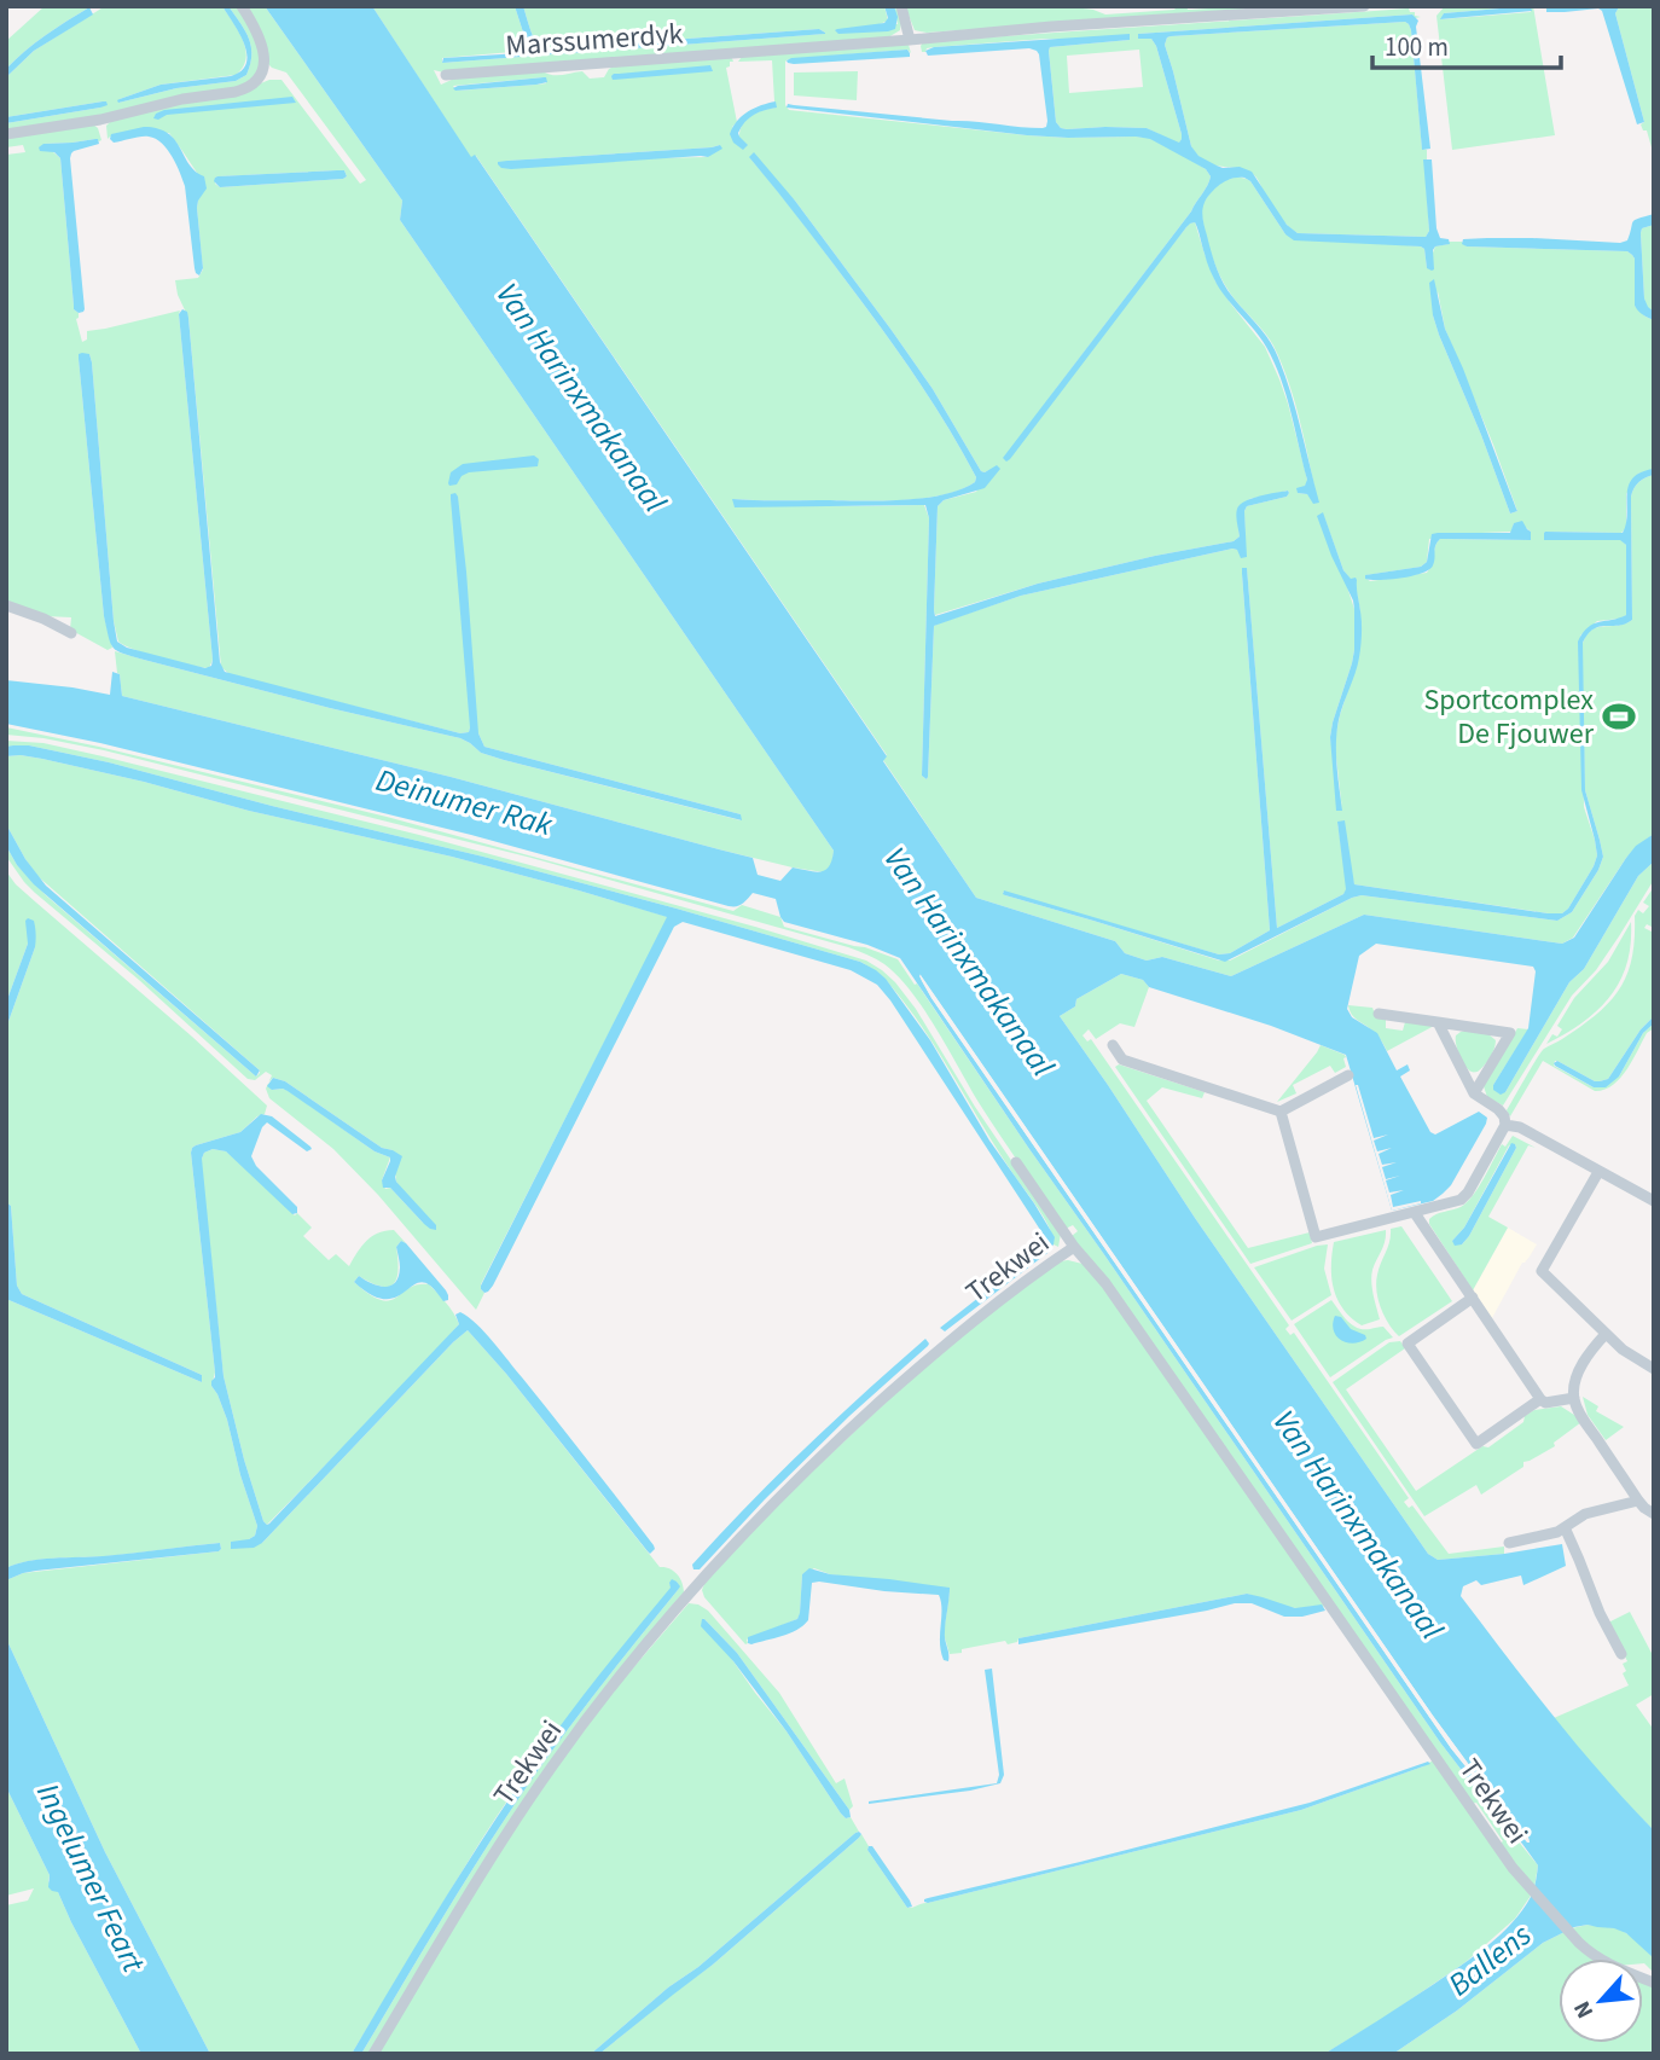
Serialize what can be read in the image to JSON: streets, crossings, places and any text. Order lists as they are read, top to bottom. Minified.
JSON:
{"streets":{"street":["Marssumerdyk","Trekwei"]},"water":["Van Harinxmakanaal","Deinumer Rak","Ingelumer Feart","Ballens"],"places":{"sports":["Sportcomplex De Fjouwer"]},"scale_bar":"100 m","north":"bottom left"}
